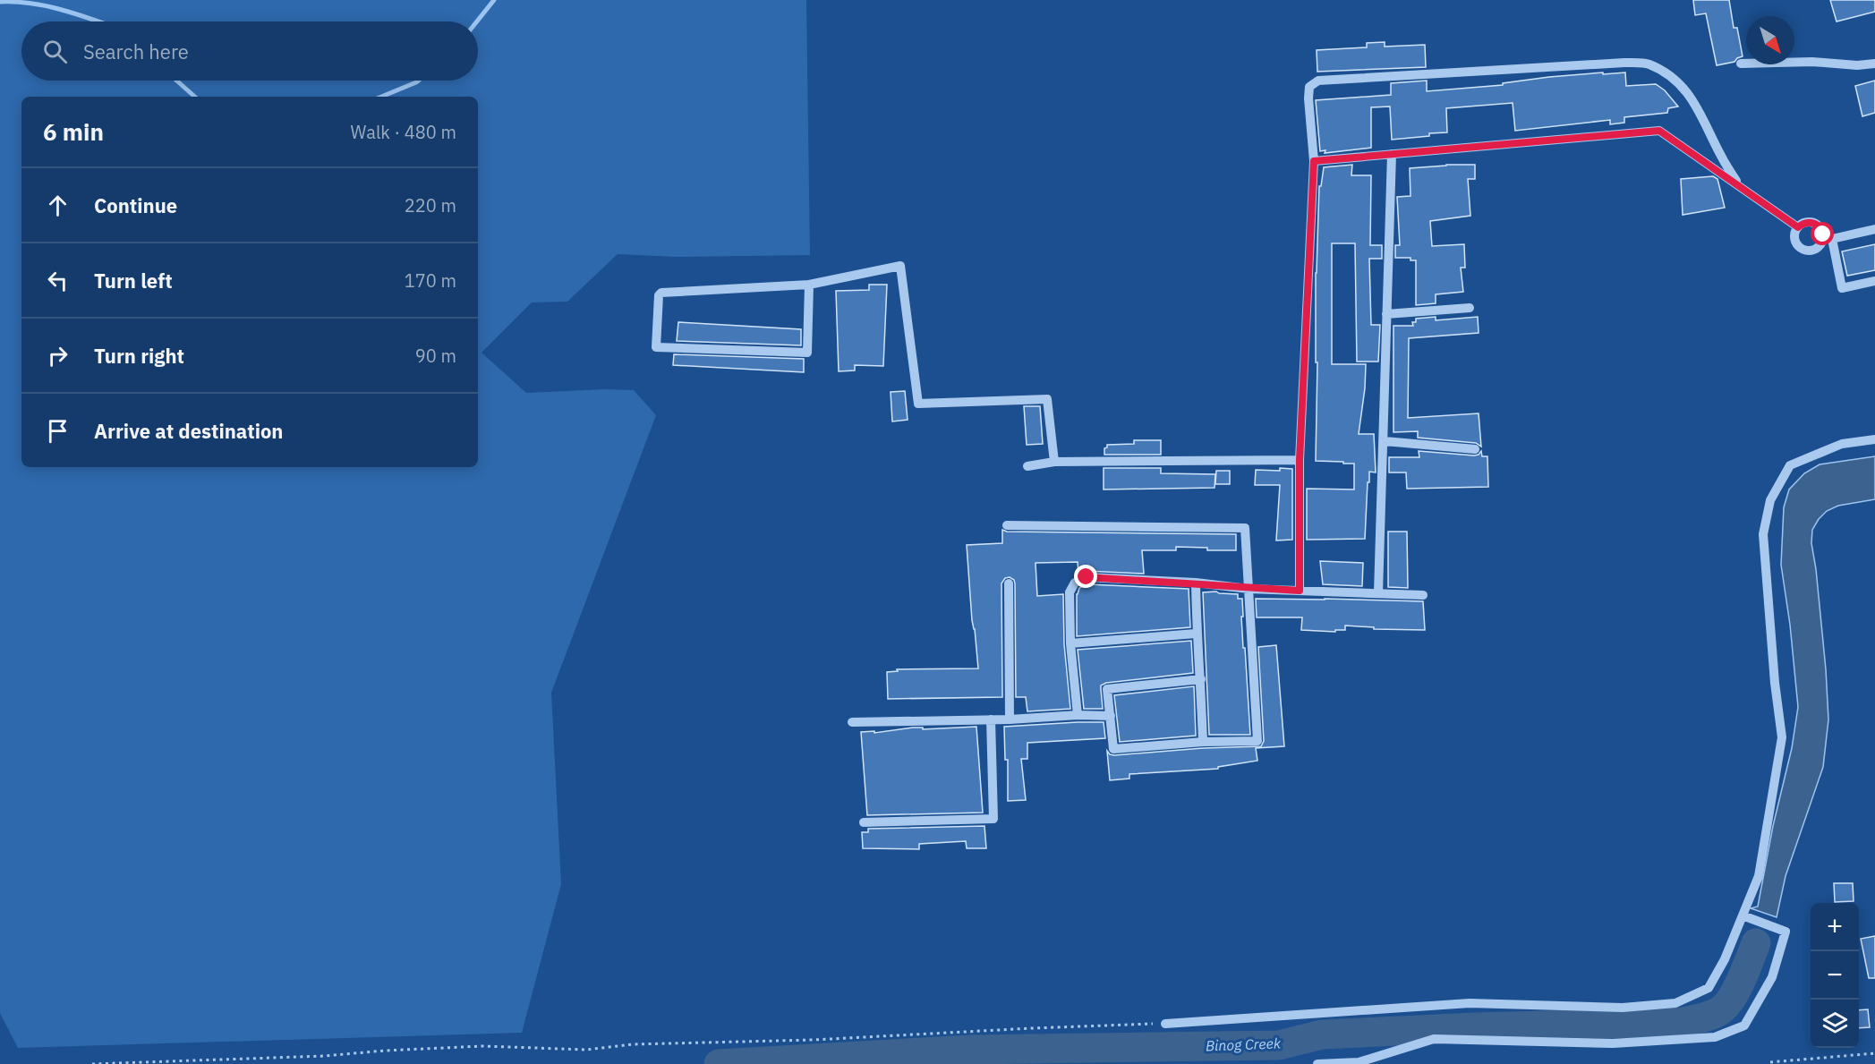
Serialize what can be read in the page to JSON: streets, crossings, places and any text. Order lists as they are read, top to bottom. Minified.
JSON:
{"water":["Binog Creek"],"north":"bottom right","page":{"search":"Search here","heading":["6 min","Walk · 480 m"],"list":[["Continue","220 m"],["Turn left","170 m"],["Turn right","90 m"],"Arrive at destination"],"map_buttons":["+","−"]}}
